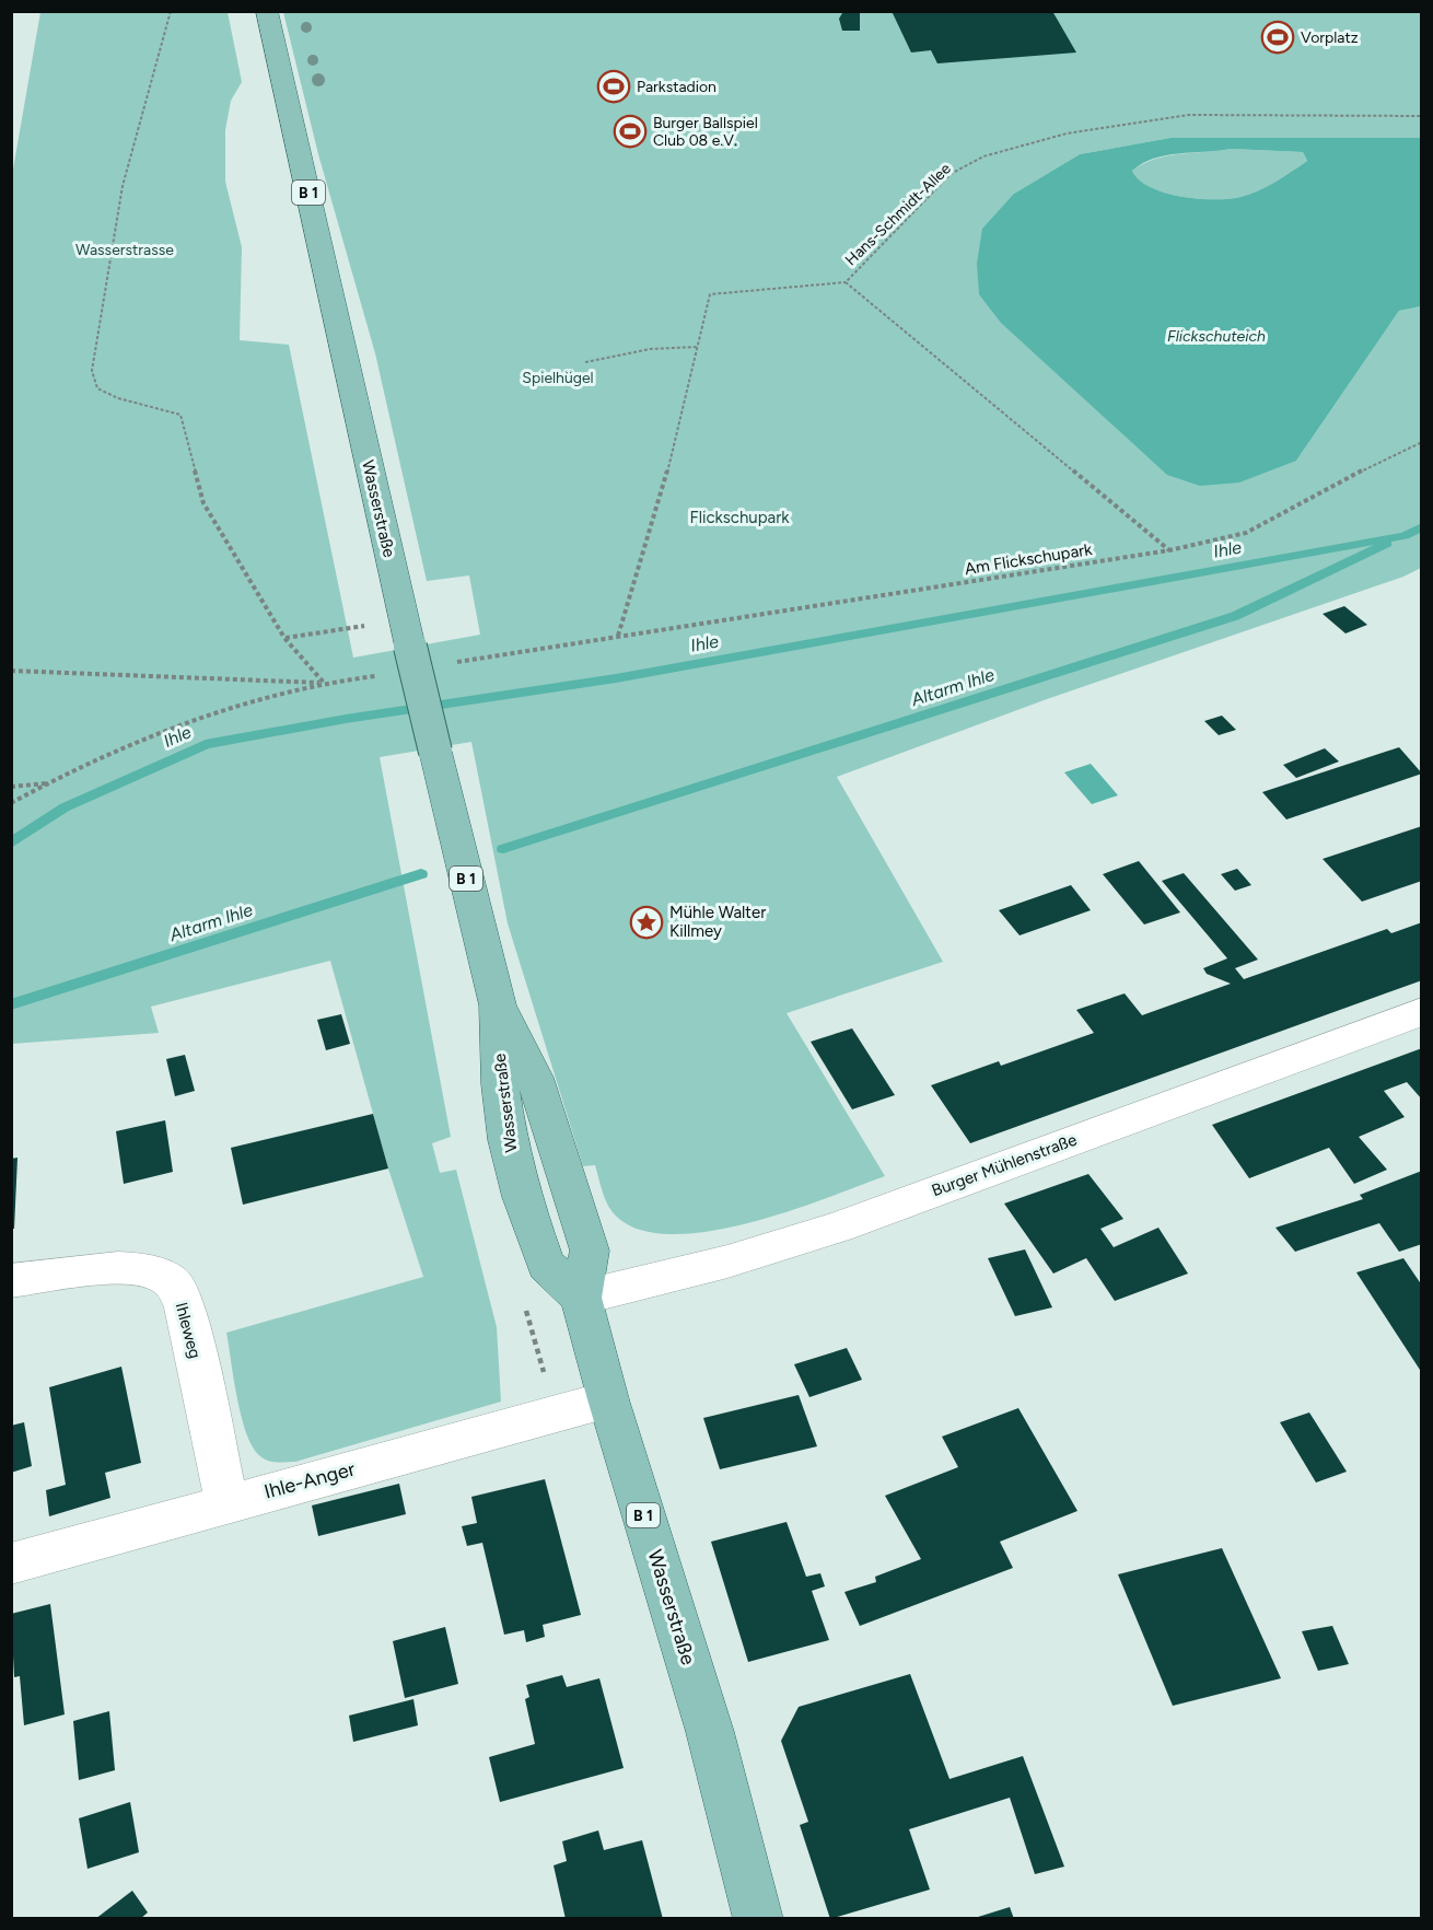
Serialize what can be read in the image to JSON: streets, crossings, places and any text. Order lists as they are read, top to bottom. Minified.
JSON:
{"streets":{"main road":["B 1","Wasserstraße"],"street":["Burger Mühlenstraße","Ihleweg","Ihle-Anger"],"path":["Hans-Schmidt-Allee","Am Flickschupark"]},"crossings":[["Hans-Schmidt-Allee","Am Flickschupark"],["Wasserstraße","Burger Mühlenstraße"],["Wasserstraße","Ihle-Anger"],["Ihleweg","Ihle-Anger"]],"water":["Flickschuteich","Ihle","Altarm Ihle"],"parks":["Wasserstrasse","Spielhügel","Flickschupark"],"places":{"sports":["Vorplatz","Parkstadion","Burger Ballspiel Club 08 e.V."],"place":["Mühle Walter Killmey"]}}
